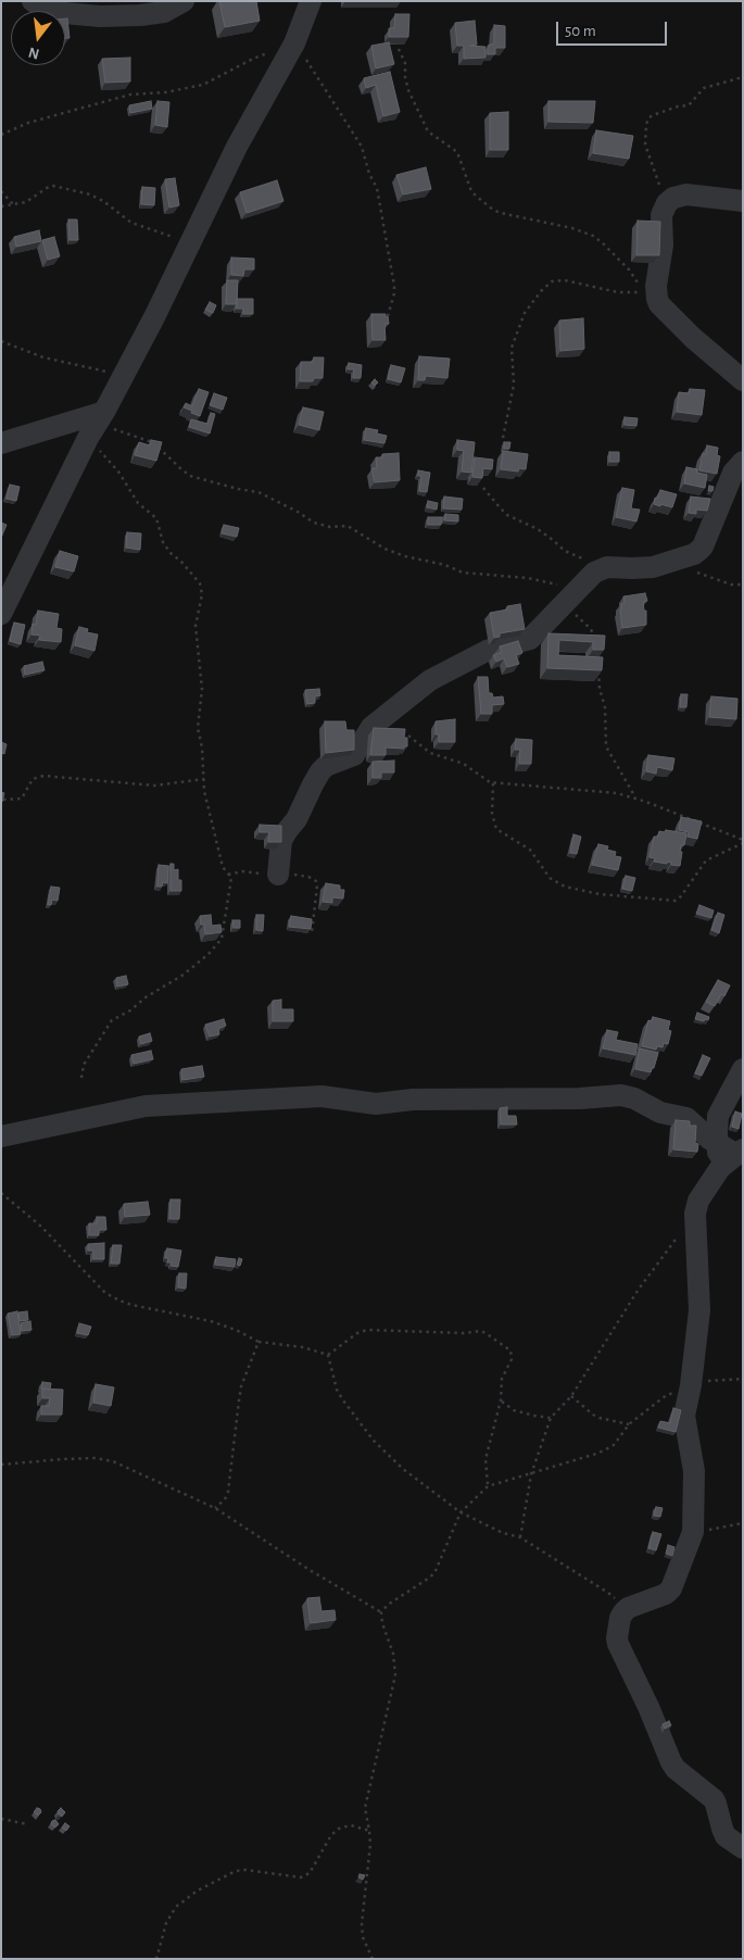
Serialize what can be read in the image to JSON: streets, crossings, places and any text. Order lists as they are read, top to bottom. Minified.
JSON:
{"scale_bar":"50 m","north":"bottom"}
